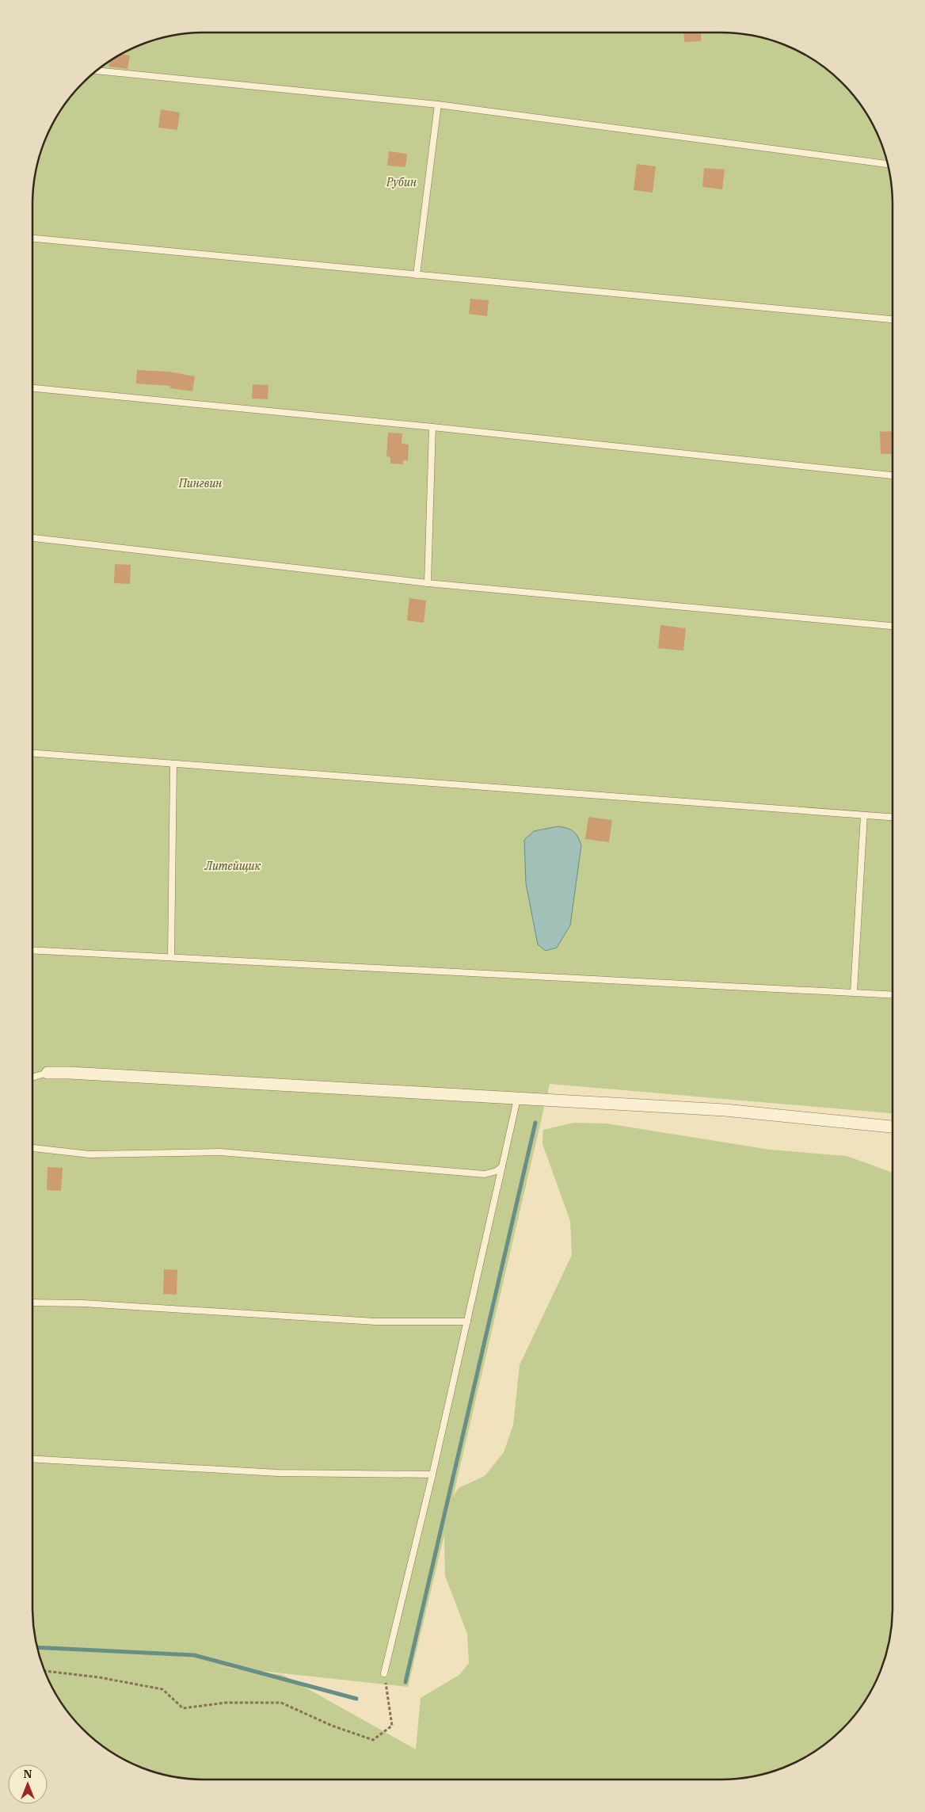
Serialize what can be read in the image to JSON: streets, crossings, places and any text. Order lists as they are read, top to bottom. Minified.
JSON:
{"parks":["Рубин","Пингвин","Литейщик"],"north":"top"}
